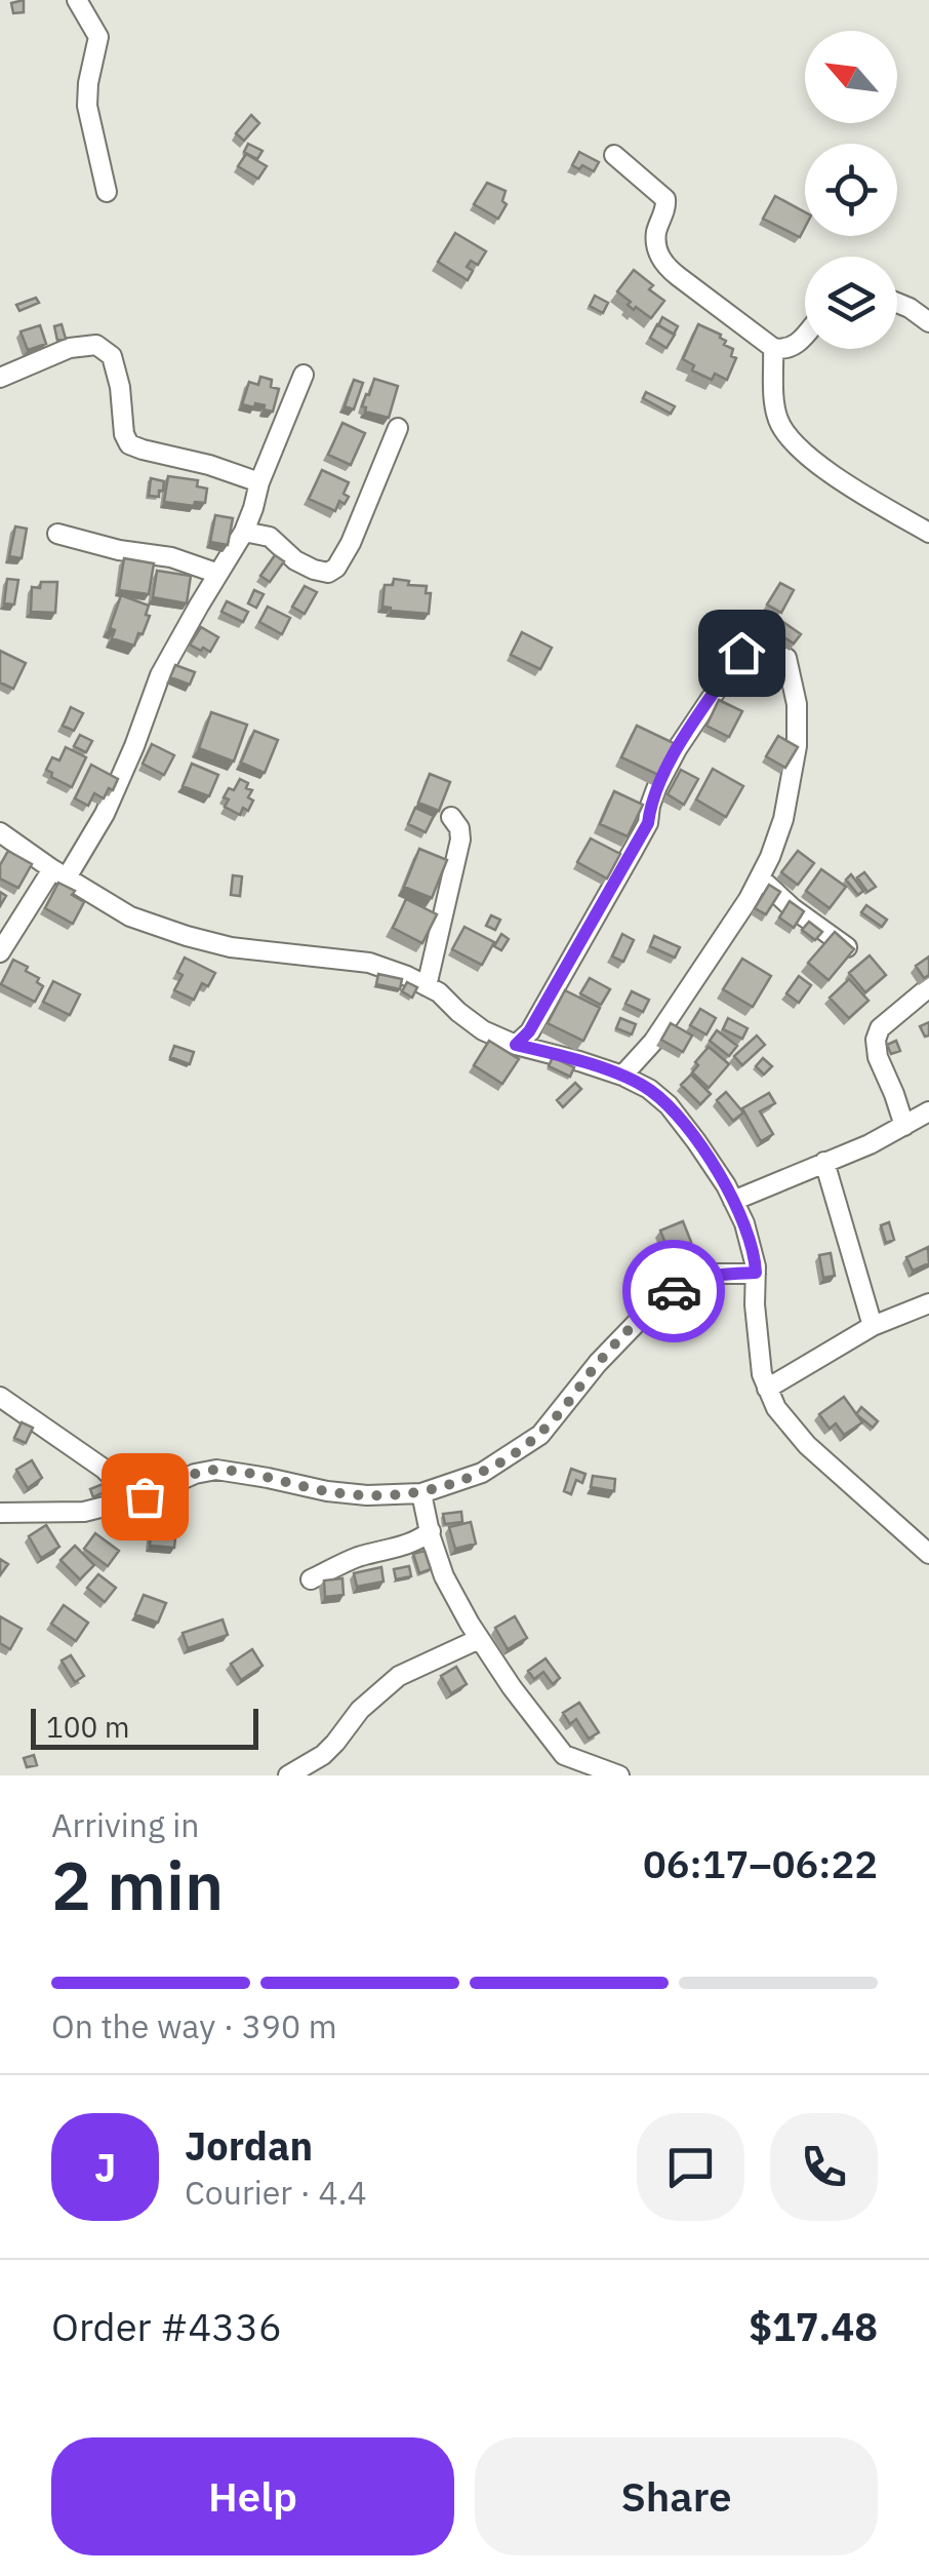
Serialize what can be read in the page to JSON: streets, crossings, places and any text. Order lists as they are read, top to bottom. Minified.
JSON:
{"scale_bar":"100 m","north":"top left","page":{"scale":"100 m","heading":["2 min","Arriving in","06:17–06:22"],"panel":["Jordan","Courier · 4.4","Order #4336","$17.48"],"bar":"On the way · 390 m","round":"J","buttons":["Help","Share"]}}
